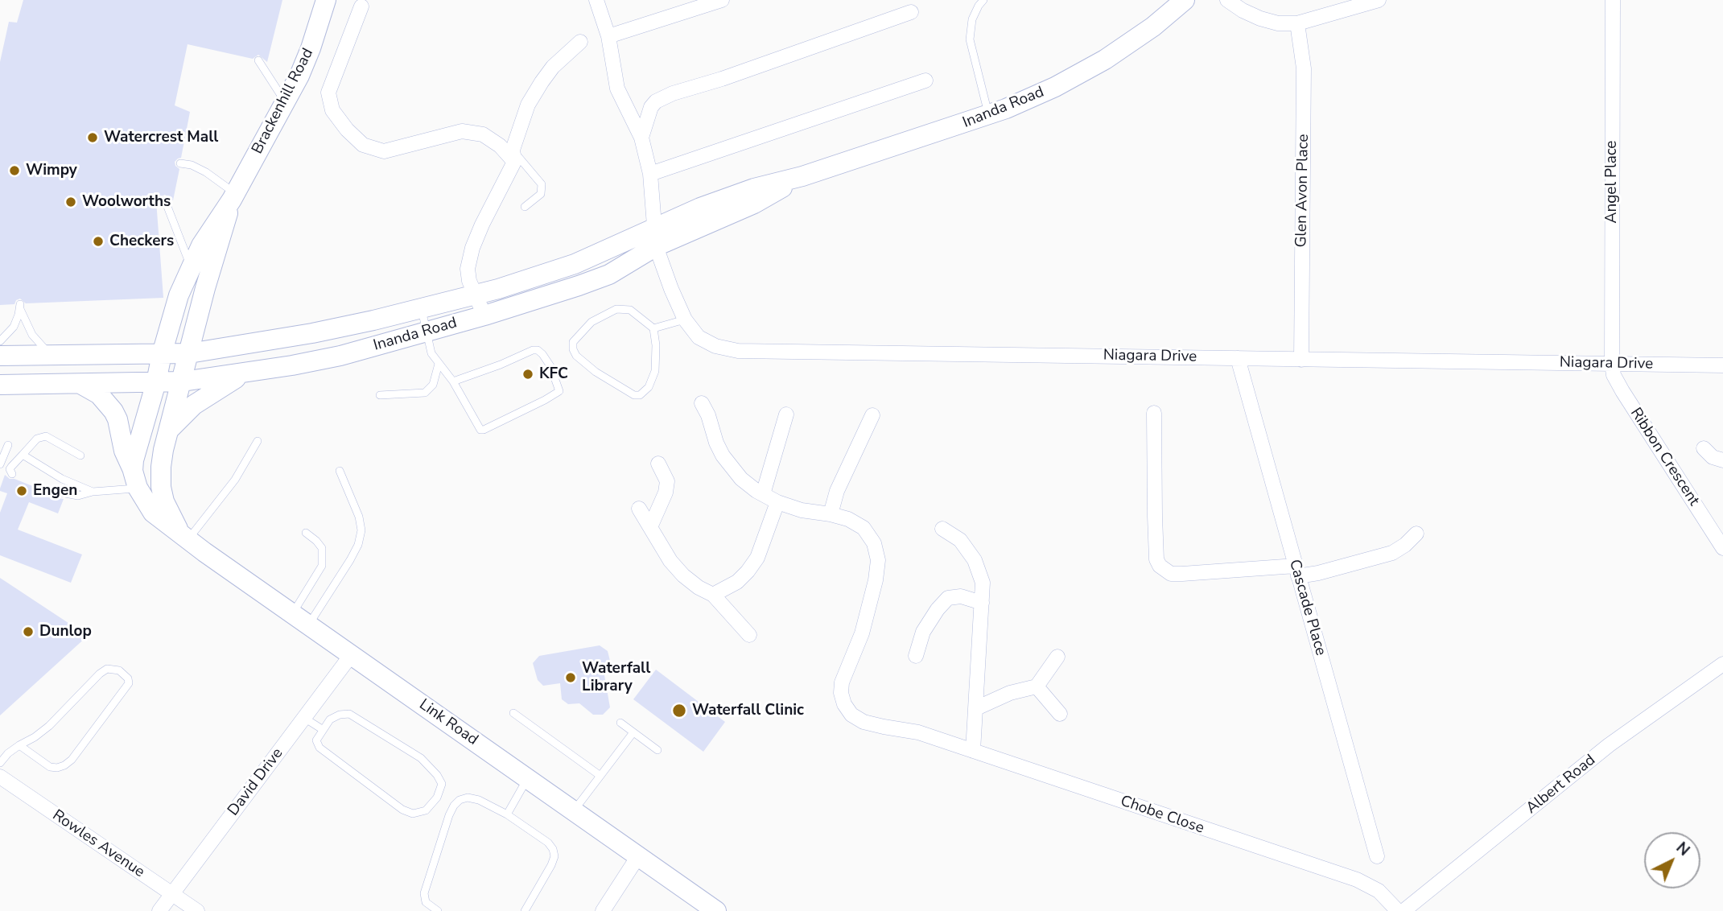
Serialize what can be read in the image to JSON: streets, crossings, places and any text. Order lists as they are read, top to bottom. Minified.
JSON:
{"streets":{"street":["Brackenhill Road","Inanda Road","Angel Place","Glen Avon Place","Niagara Drive","Ribbon Crescent","Cascade Place","Link Road","David Drive","Albert Road","Chobe Close","Rowles Avenue"]},"crossings":[["Brackenhill Road","Inanda Road"],["Brackenhill Road","Link Road"],["Inanda Road","Niagara Drive"],["Inanda Road","Link Road"],["Angel Place","Niagara Drive"],["Angel Place","Ribbon Crescent"],["Glen Avon Place","Niagara Drive"],["Niagara Drive","Ribbon Crescent"],["Niagara Drive","Cascade Place"],["Link Road","David Drive"],["David Drive","Rowles Avenue"]],"places":["Watercrest Mall","Wimpy","Woolworths","Checkers","KFC","Engen","Dunlop","Waterfall Library","Waterfall Clinic"],"north":"top right"}
